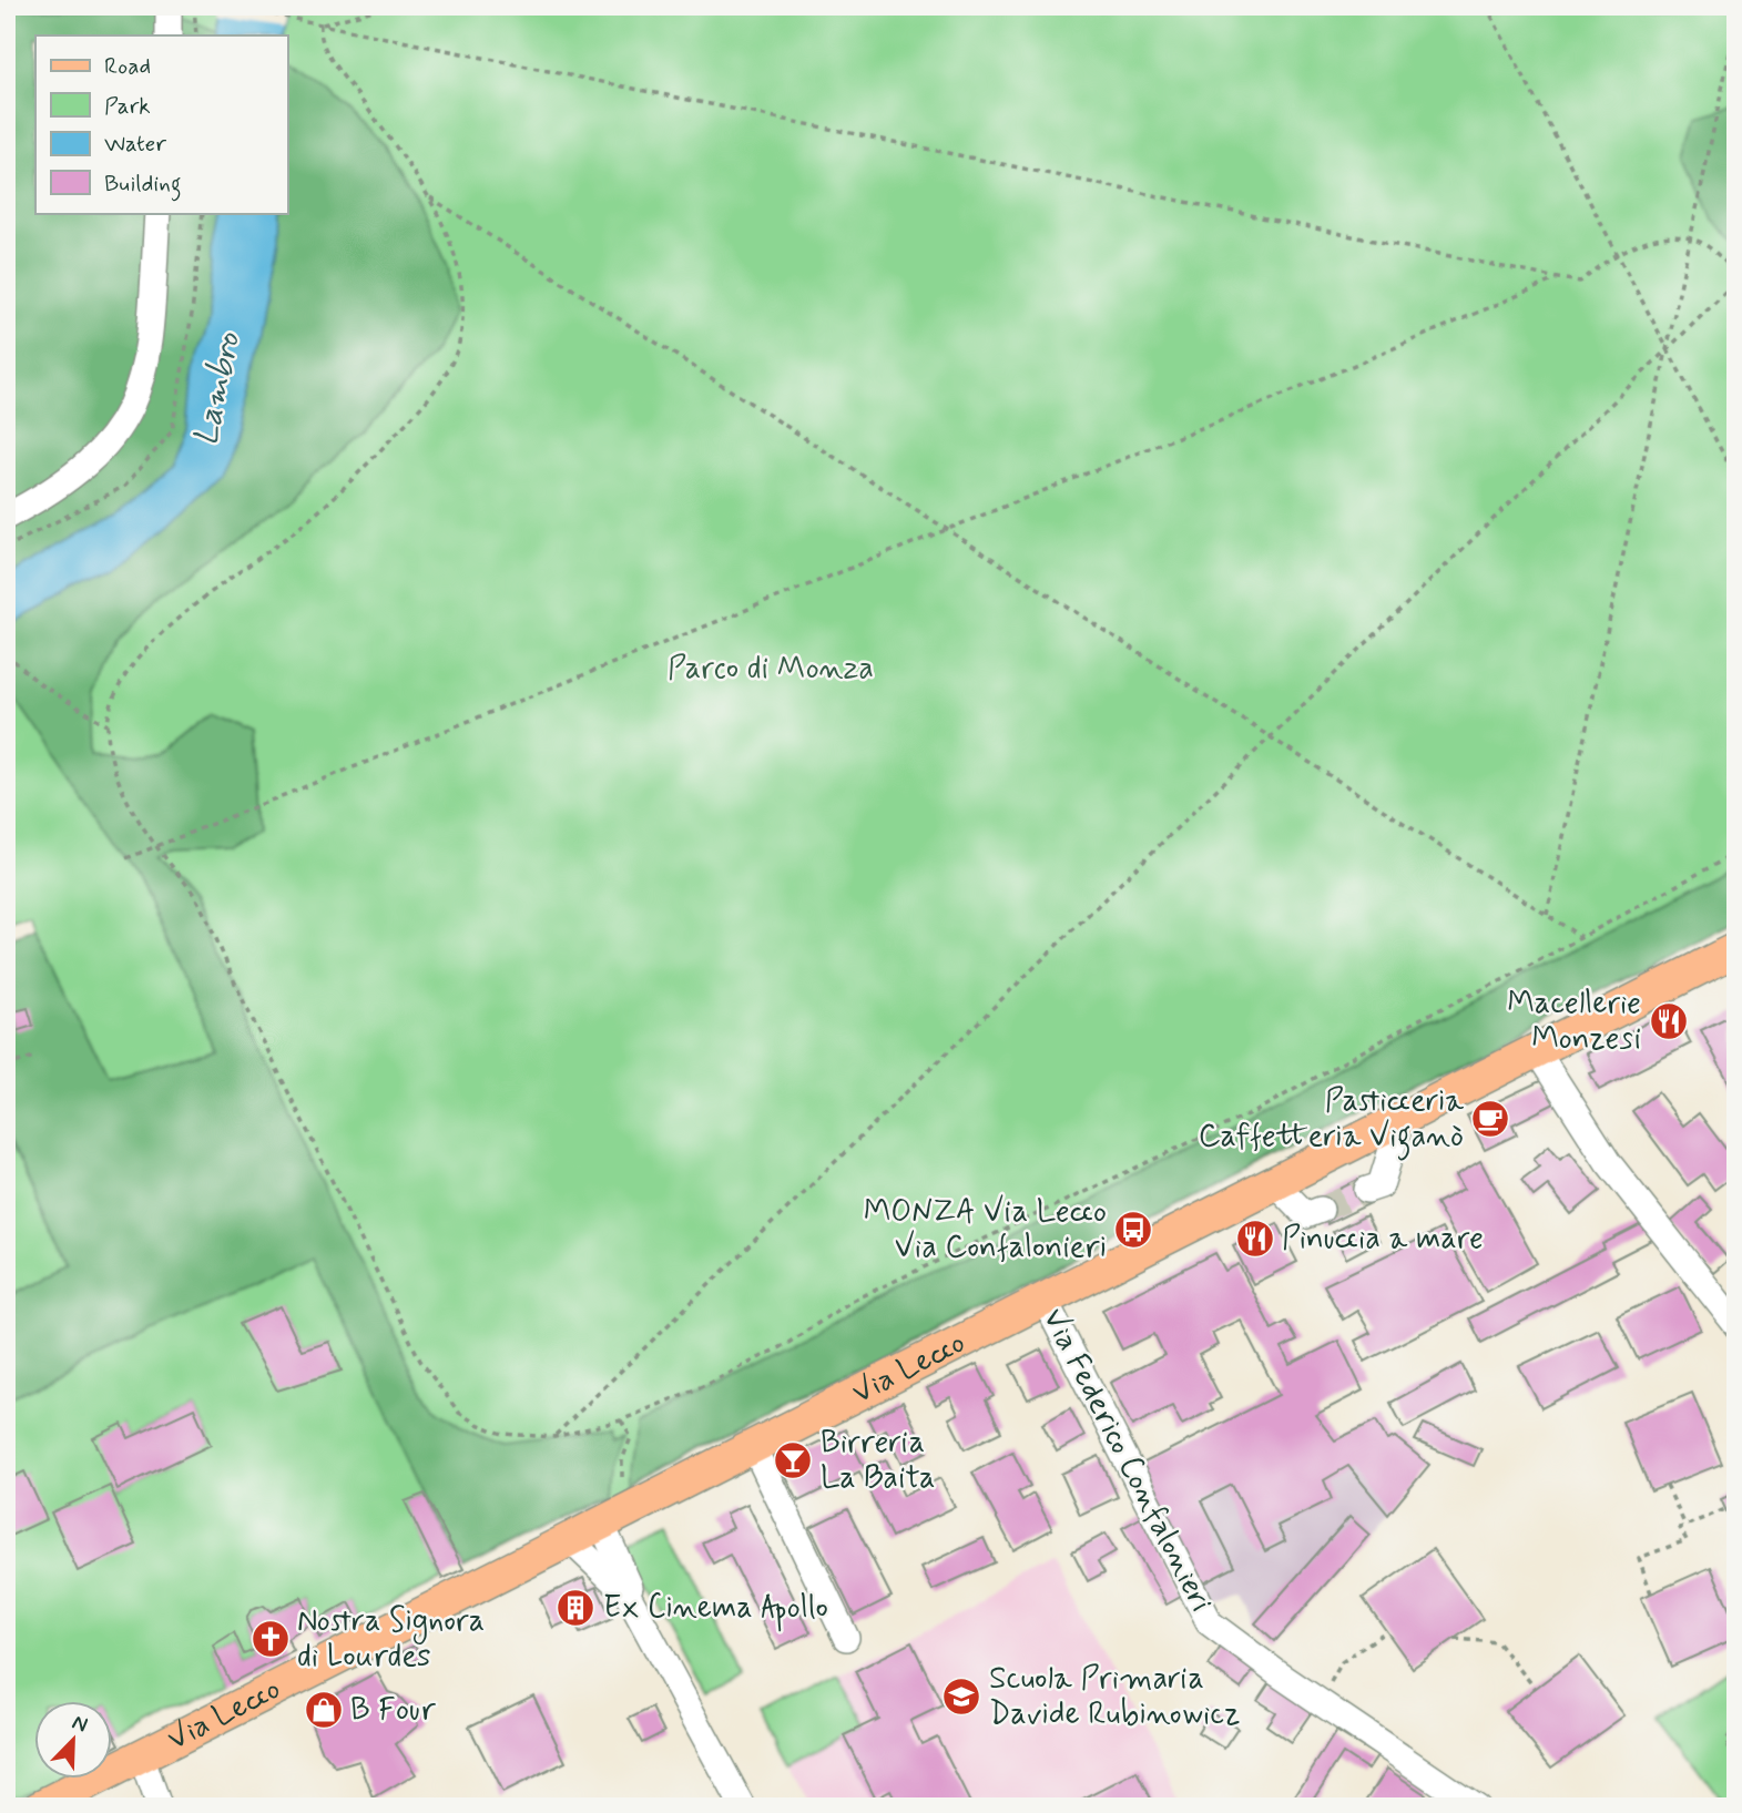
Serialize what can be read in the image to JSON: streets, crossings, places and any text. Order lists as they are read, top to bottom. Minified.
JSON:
{"streets":{"main road":["Via Lecco"],"street":["Via Federico Confalonieri"]},"crossings":[["Via Lecco","Via Federico Confalonieri"]],"water":["Lambro"],"parks":["Parco di Monza"],"places":{"restaurant":["Macellerie Monzesi","Pinuccia a mare"],"cafe":["Pasticceria Caffetteria Viganò"],"bus stop":["MONZA Via Lecco Via Confalonieri"],"bar":["Birreria La Baita"],"building":["Ex Cinema Apollo"],"church":["Nostra Signora di Lourdes"],"school or university":["Scuola Primaria Davide Rubinowicz"],"shop":["B Four"]},"legend":["Road","Park","Water","Building"],"north":"top right"}
